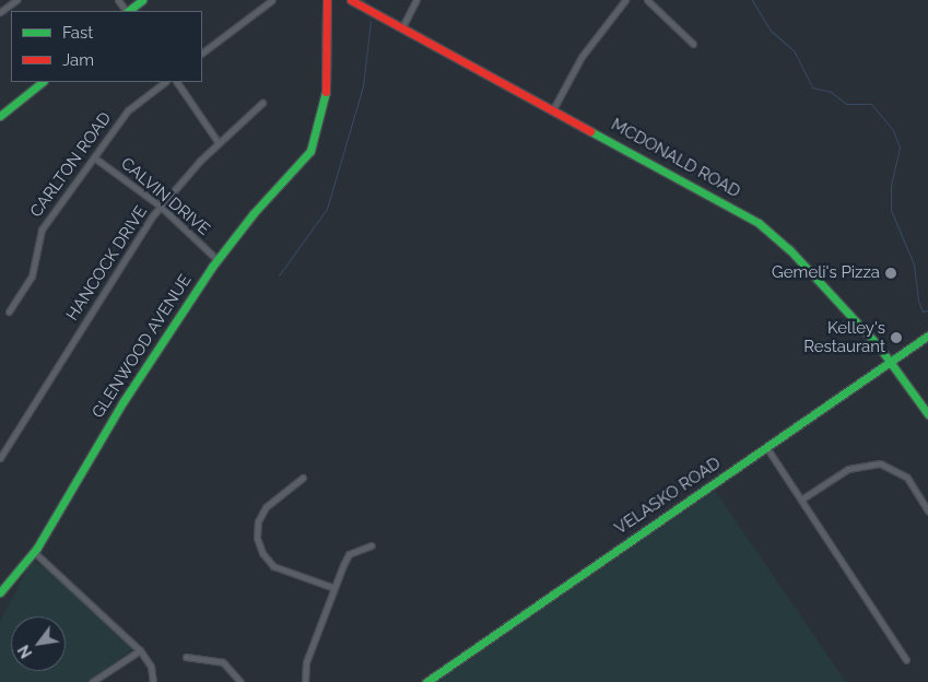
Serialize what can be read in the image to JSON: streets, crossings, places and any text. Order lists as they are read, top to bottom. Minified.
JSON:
{"streets":{"street":["MCDONALD ROAD","CARLTON ROAD","CALVIN DRIVE","HANCOCK DRIVE","GLENWOOD AVENUE","VELASKO ROAD"]},"crossings":[["MCDONALD ROAD","VELASKO ROAD"],["CARLTON ROAD","CALVIN DRIVE"],["CALVIN DRIVE","HANCOCK DRIVE"],["CALVIN DRIVE","GLENWOOD AVENUE"]],"places":["Gemeli's Pizza","Kelley's Restaurant"],"legend":["Fast","Jam"],"north":"bottom left"}
